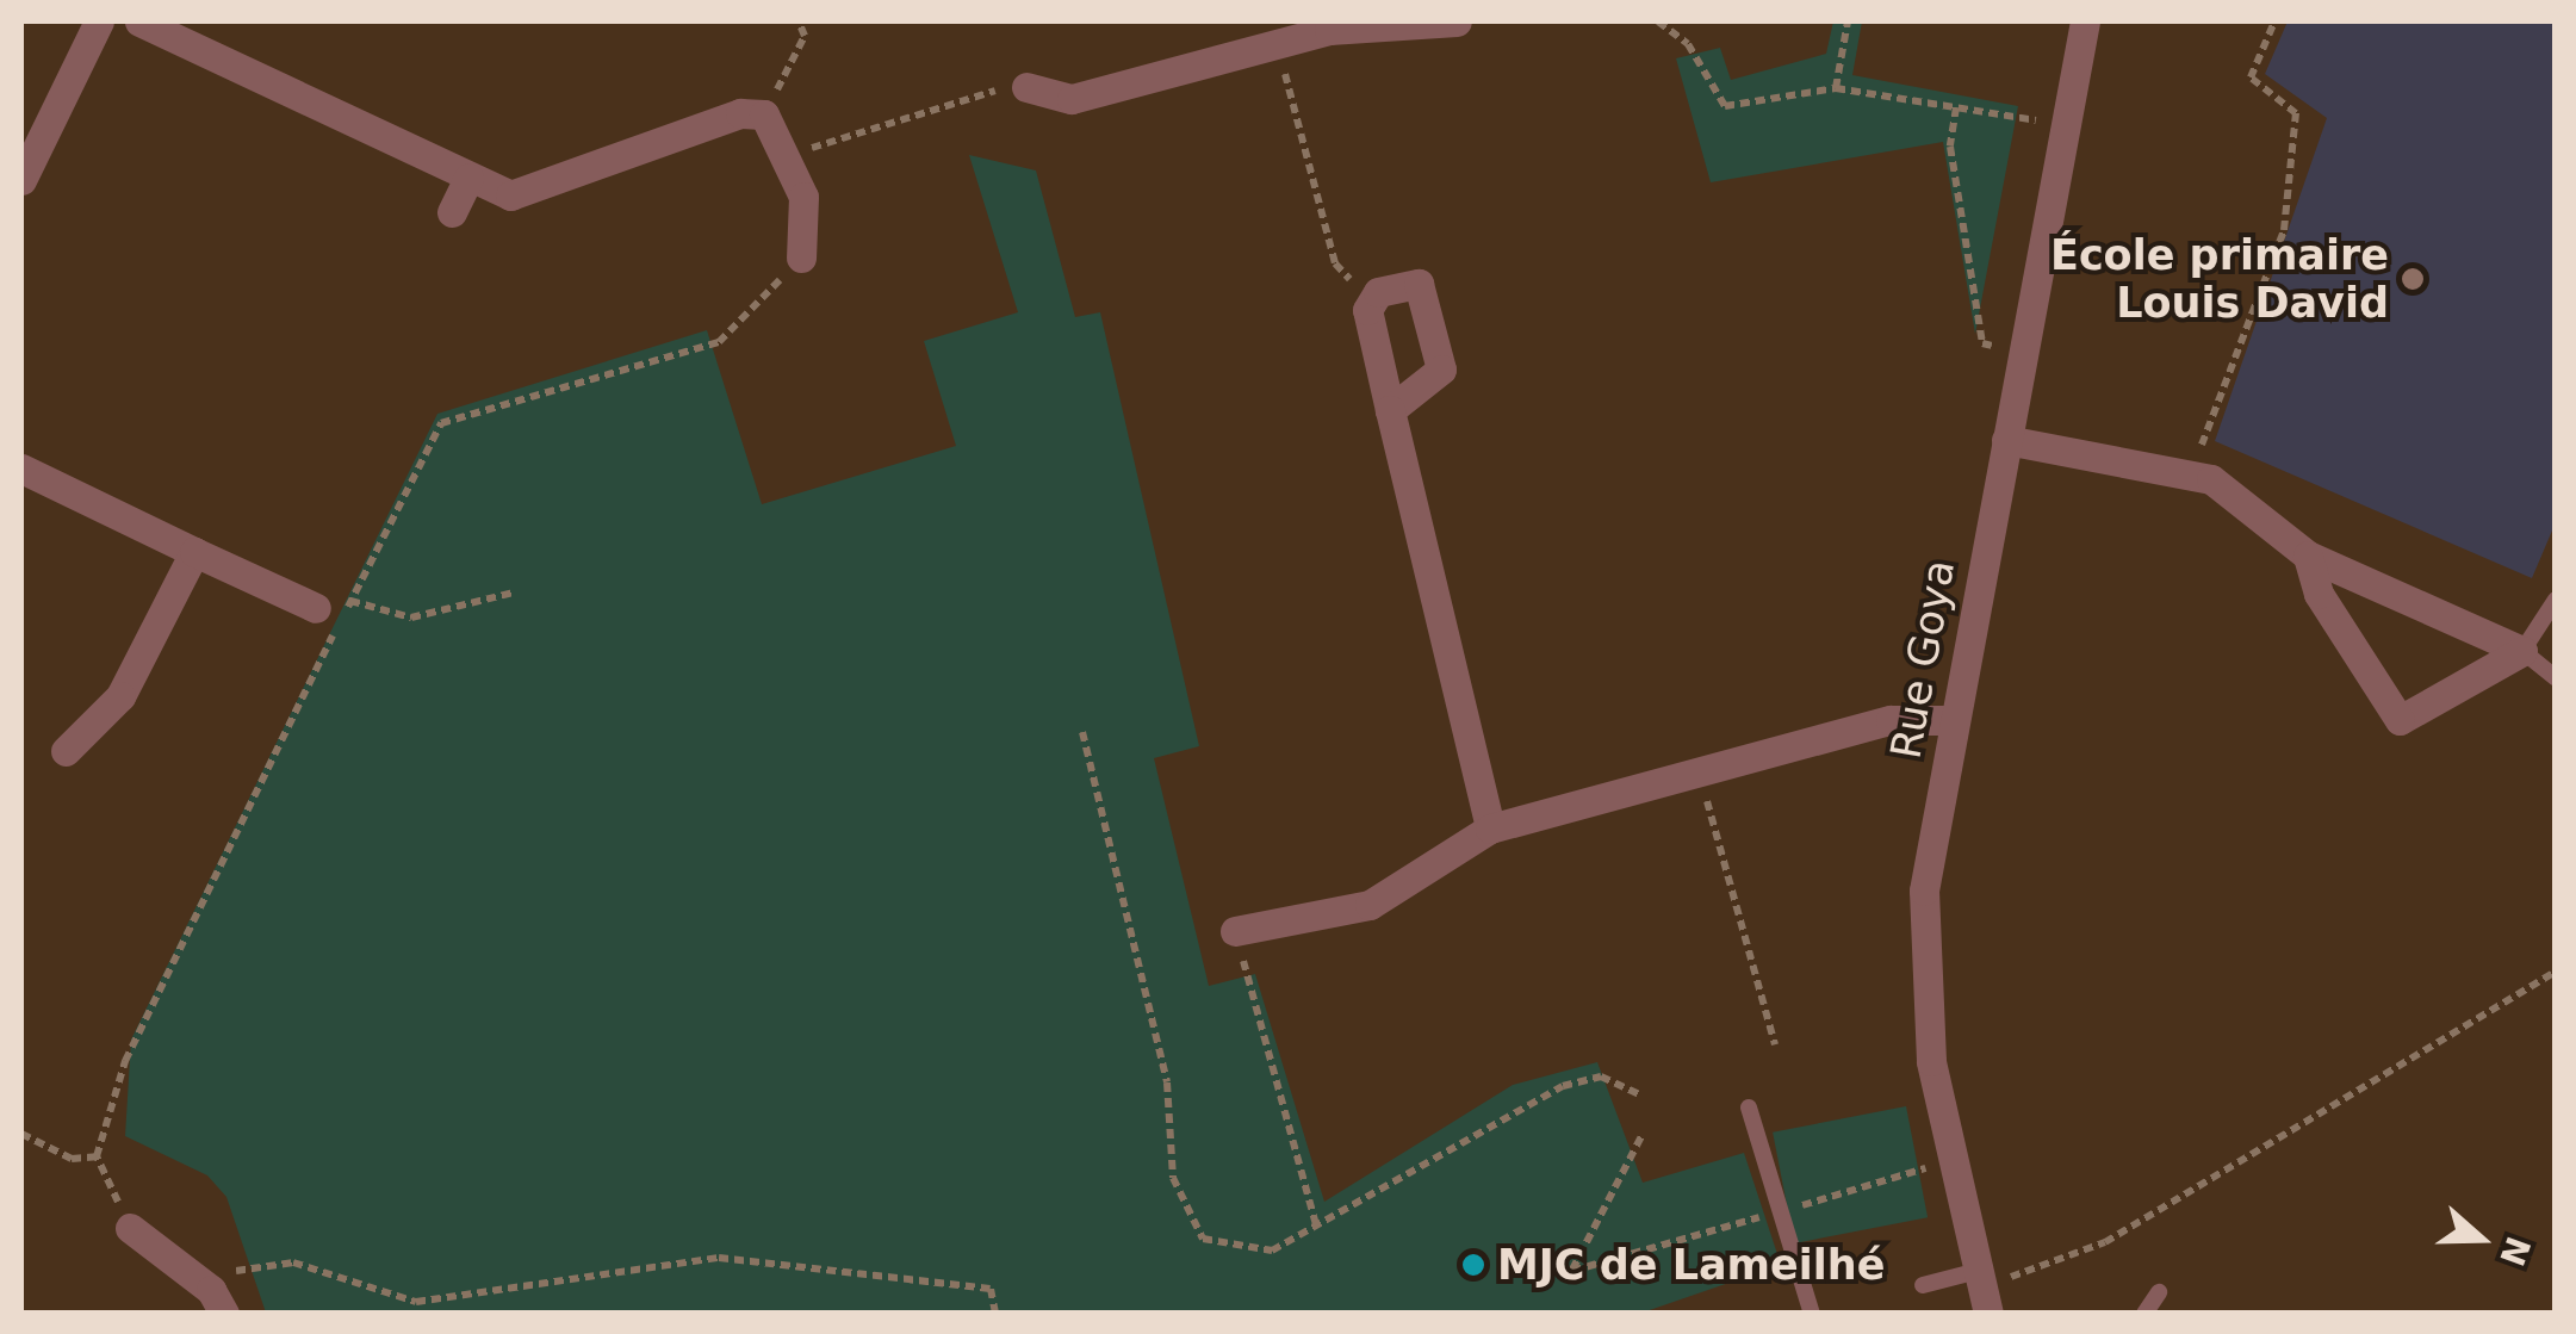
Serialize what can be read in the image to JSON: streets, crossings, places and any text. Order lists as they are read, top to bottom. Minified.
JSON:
{"streets":{"street":["Rue Goya"]},"places":["École primaire Louis David","MJC de Lameilhé"],"north":"right"}
